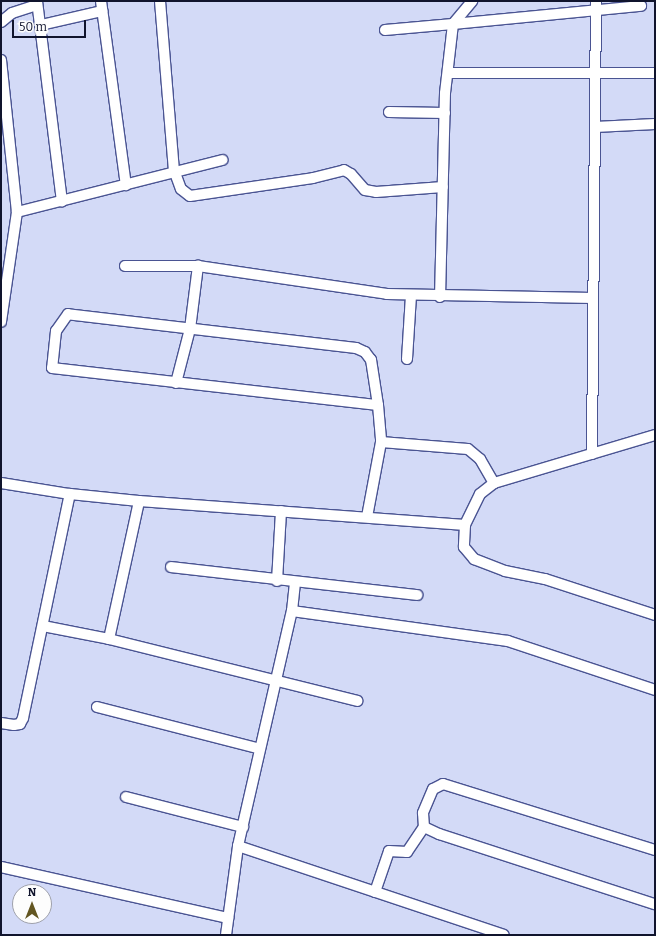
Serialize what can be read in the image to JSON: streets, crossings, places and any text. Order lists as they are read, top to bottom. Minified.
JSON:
{"scale_bar":"50 m","north":"top"}
